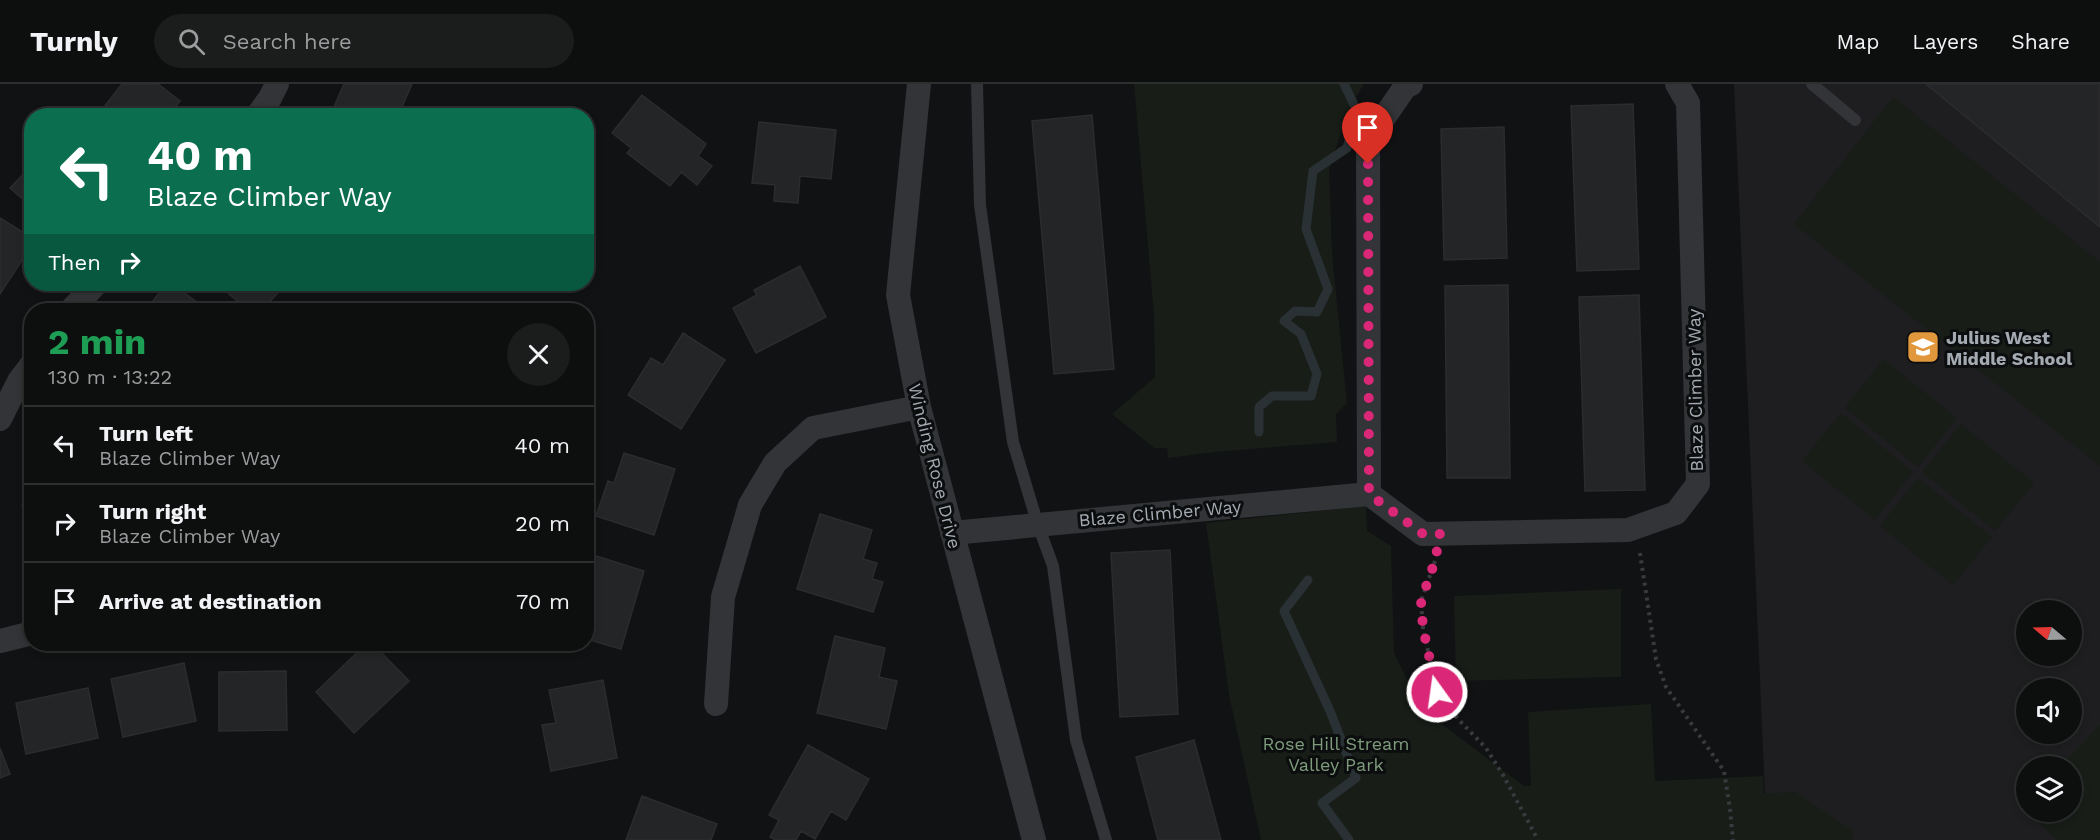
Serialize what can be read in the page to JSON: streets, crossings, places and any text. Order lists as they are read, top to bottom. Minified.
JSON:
{"streets":{"street":["Blaze Climber Way","Winding Rose Drive"]},"crossings":[["Blaze Climber Way","Winding Rose Drive"]],"parks":["Rose Hill Stream Valley Park"],"places":{"school or university":["Julius West Middle School"]},"north":"left","page":{"header":"Turnly","search":"Search here","nav":["Map","Layers","Share"],"turn":["40 m","Blaze Climber Way"],"then":"Then","heading":["2 min","130 m · 13:22"],"list":[{"name":"Turn left","note":"Blaze Climber Way","value":"40 m"},{"name":"Turn right","note":"Blaze Climber Way","value":"20 m"},{"name":"Arrive at destination","value":"70 m"}]}}
